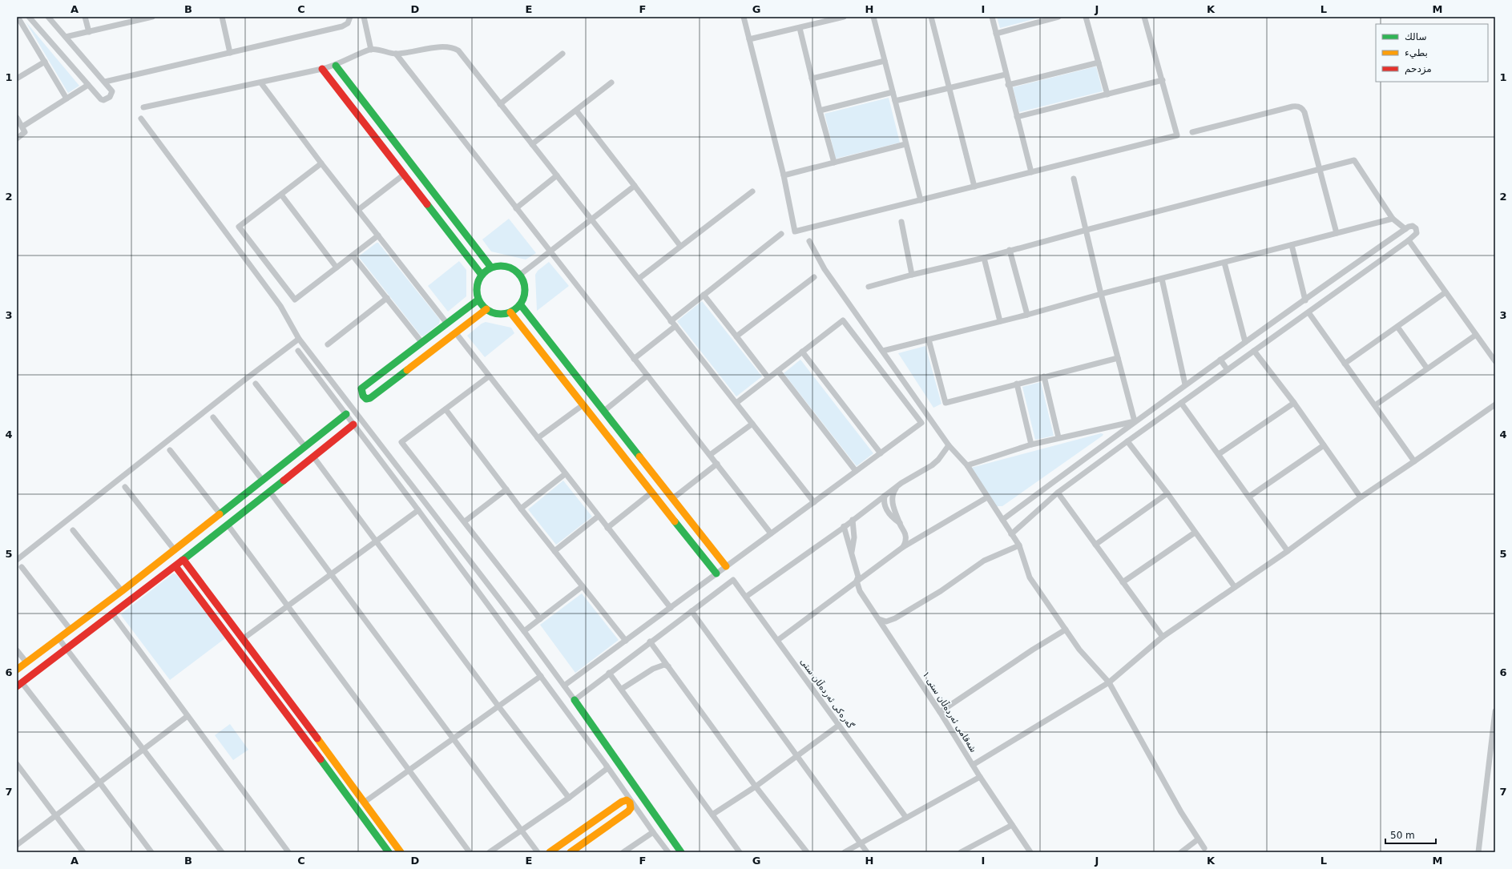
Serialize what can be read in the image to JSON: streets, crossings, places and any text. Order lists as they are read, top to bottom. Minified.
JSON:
{"streets":{"street":["گەرەکی ئەردەڵان ستی","شەقامی ئەردەڵان ستی ١"]},"legend":["سالك","بطيء","مزدحم"],"scale_bar":"50 m","grid":{"columns":["A","B","C","D","E","F","G","H","I","J","K","L","M"],"rows":["1","2","3","4","5","6","7"]}}
